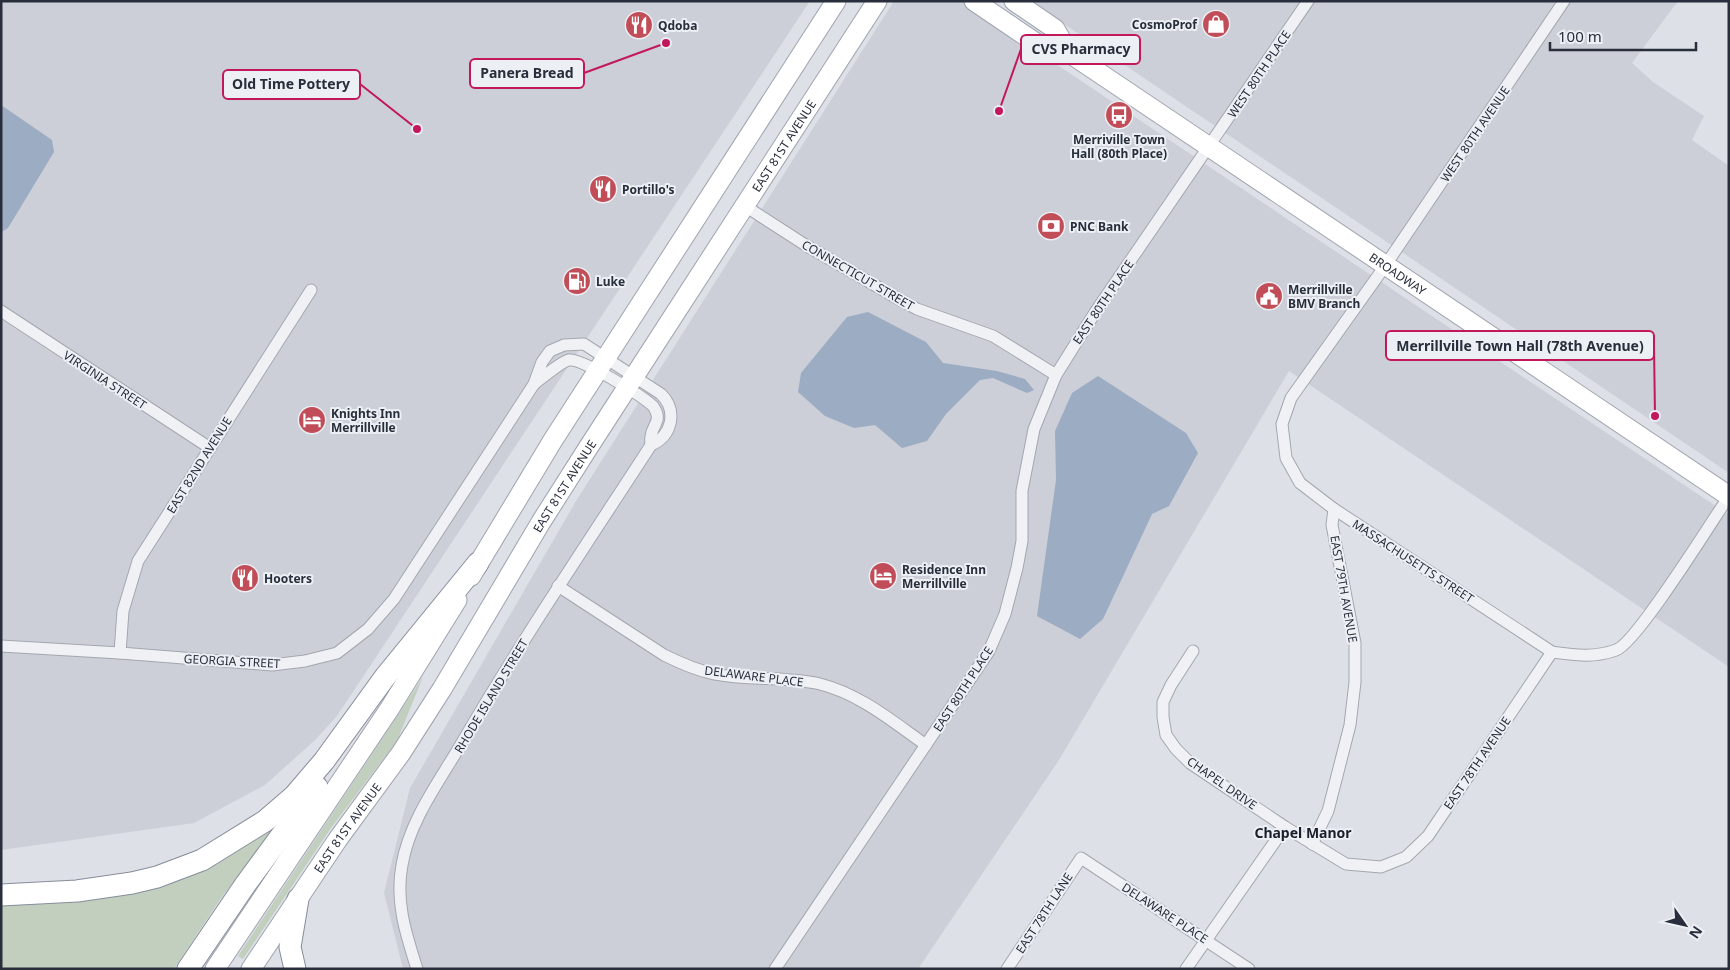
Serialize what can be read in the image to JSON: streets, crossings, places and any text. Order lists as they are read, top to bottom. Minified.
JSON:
{"streets":{"main road":["EAST 81ST AVENUE","BROADWAY"],"street":["WEST 80TH PLACE","WEST 80TH AVENUE","CONNECTICUT STREET","EAST 80TH PLACE","VIRGINIA STREET","EAST 82ND AVENUE","MASSACHUSETTS STREET","EAST 79TH AVENUE","GEORGIA STREET","DELAWARE PLACE","RHODE ISLAND STREET","EAST 78TH AVENUE","CHAPEL DRIVE","EAST 78TH LANE"]},"crossings":[["WEST 80TH PLACE","BROADWAY"],["WEST 80TH PLACE","EAST 80TH PLACE"],["WEST 80TH AVENUE","BROADWAY"],["WEST 80TH AVENUE","MASSACHUSETTS STREET"],["EAST 81ST AVENUE","CONNECTICUT STREET"],["EAST 81ST AVENUE","RHODE ISLAND STREET"],["BROADWAY","EAST 80TH PLACE"],["BROADWAY","MASSACHUSETTS STREET"],["CONNECTICUT STREET","EAST 80TH PLACE"],["EAST 80TH PLACE","DELAWARE PLACE"],["VIRGINIA STREET","EAST 82ND AVENUE"],["EAST 82ND AVENUE","GEORGIA STREET"],["MASSACHUSETTS STREET","EAST 79TH AVENUE"],["MASSACHUSETTS STREET","EAST 78TH AVENUE"],["EAST 79TH AVENUE","EAST 78TH AVENUE"],["GEORGIA STREET","RHODE ISLAND STREET"],["DELAWARE PLACE","RHODE ISLAND STREET"],["DELAWARE PLACE","EAST 78TH LANE"],["EAST 78TH AVENUE","CHAPEL DRIVE"]],"districts":["Chapel Manor"],"places":{"shop":["CosmoProf"],"restaurant":["Qdoba","Portillo's","Hooters"],"other":["Panera Bread","CVS Pharmacy","Old Time Pottery","Merrillville Town Hall (78th Avenue)"],"bus stop":["Merriville Town Hall (80th Place)"],"bank":["PNC Bank"],"fuel station":["Luke"],"public building":["Merrillville BMV Branch"],"hotel":["Knights Inn Merrillville","Residence Inn Merrillville"]},"scale_bar":"100 m","north":"bottom right"}
